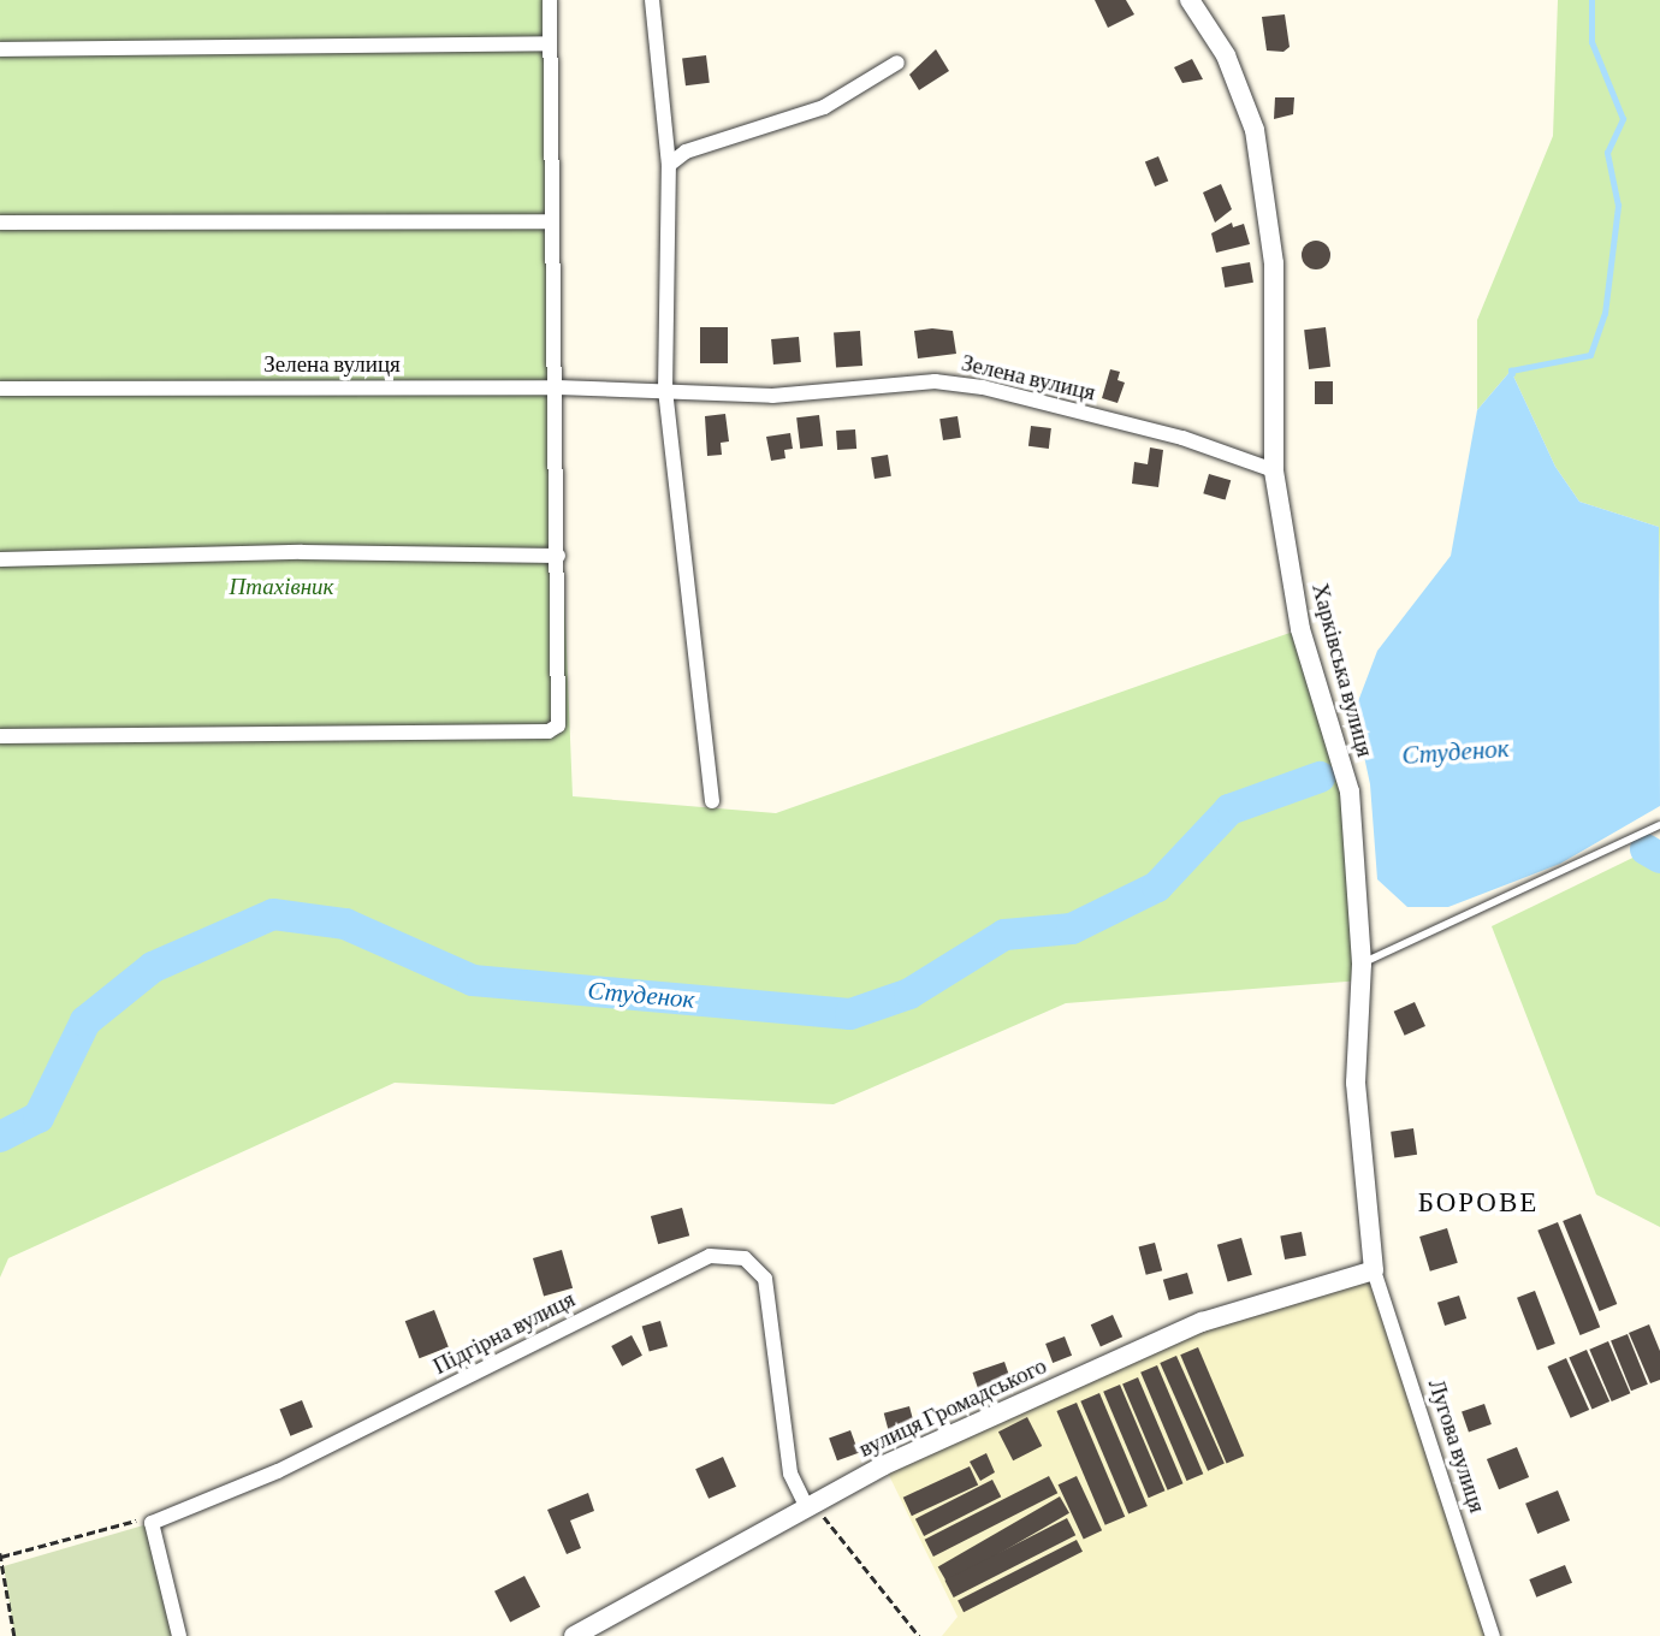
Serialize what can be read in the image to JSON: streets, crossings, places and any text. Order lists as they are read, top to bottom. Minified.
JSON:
{"streets":{"street":["Зелена вулиця","Харківська вулиця","Підгірна вулиця","вулиця Громадського","Лугова вулиця"]},"crossings":[["Зелена вулиця","Харківська вулиця"],["Харківська вулиця","вулиця Громадського"],["Харківська вулиця","Лугова вулиця"],["Підгірна вулиця","вулиця Громадського"],["вулиця Громадського","Лугова вулиця"]],"districts":["БОРОВЕ"],"water":["Студенок"],"parks":["Птахівник"]}
